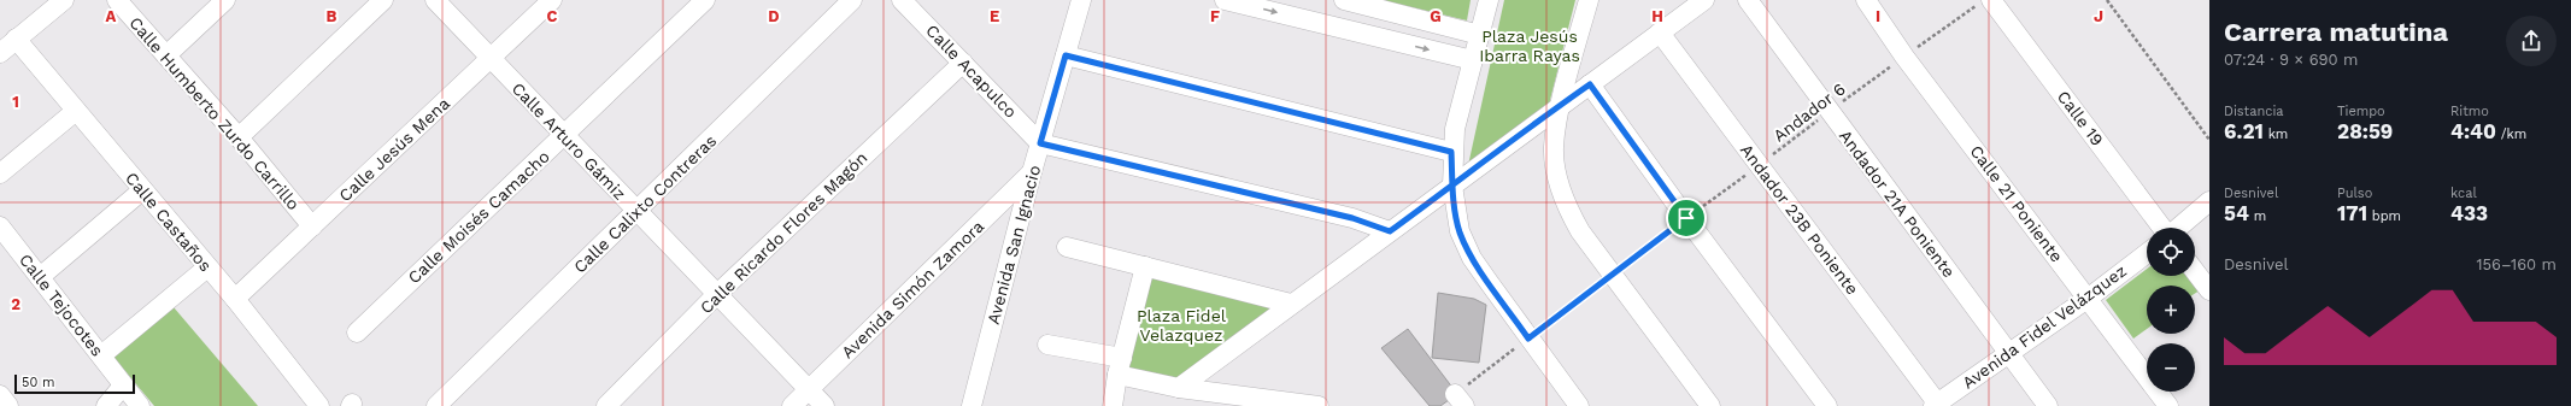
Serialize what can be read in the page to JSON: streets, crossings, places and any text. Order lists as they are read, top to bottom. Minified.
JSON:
{"streets":{"street":["Calle Acapulco","Calle Humberto Zurdo Carrillo","Calle 19","Calle Arturo Gámiz","Calle Jesús Mena","Calle Calixto Contreras","Andador 21A Poniente","Calle 21 Poniente","Calle Moisés Camacho","Andador 23B Poniente","Calle Castaños","Calle Ricardo Flores Magón","Avenida San Ignacio","Avenida Simón Zamora","Calle Tejocotes","Avenida Fidel Velázquez"],"path":["Andador 6"]},"crossings":[["Calle Acapulco","Calle Ricardo Flores Magón"],["Calle Acapulco","Avenida San Ignacio"],["Andador 6","Calle 19"],["Andador 6","Andador 21A Poniente"],["Andador 6","Calle 21 Poniente"],["Andador 6","Andador 23B Poniente"],["Calle Humberto Zurdo Carrillo","Calle Jesús Mena"],["Calle Arturo Gámiz","Calle Jesús Mena"],["Calle Arturo Gámiz","Calle Calixto Contreras"],["Calle Arturo Gámiz","Calle Moisés Camacho"],["Calle Arturo Gámiz","Calle Ricardo Flores Magón"],["Calle Arturo Gámiz","Avenida Simón Zamora"],["Calle Jesús Mena","Calle Castaños"],["Andador 21A Poniente","Avenida Fidel Velázquez"],["Calle 21 Poniente","Avenida Fidel Velázquez"],["Andador 23B Poniente","Avenida Fidel Velázquez"],["Avenida San Ignacio","Avenida Simón Zamora"]],"parks":["Plaza Jesús Ibarra Rayas","Plaza Fidel Velazquez"],"scale_bar":"50 m","page":{"heading":["Carrera matutina","07:24 · 9 × 690 m"],"stats":[["Distancia","6.21 km"],["Tiempo","28:59"],["Ritmo","4:40 /km"],["Desnivel","54 m"],["Pulso","171 bpm"],["kcal","433"]],"map_buttons":["+","−"],"chart":["Desnivel","156–160 m"],"scale":"50 m"},"grid":{"columns":["A","B","C","D","E","F","G","H","I","J"],"rows":["1","2"]}}
